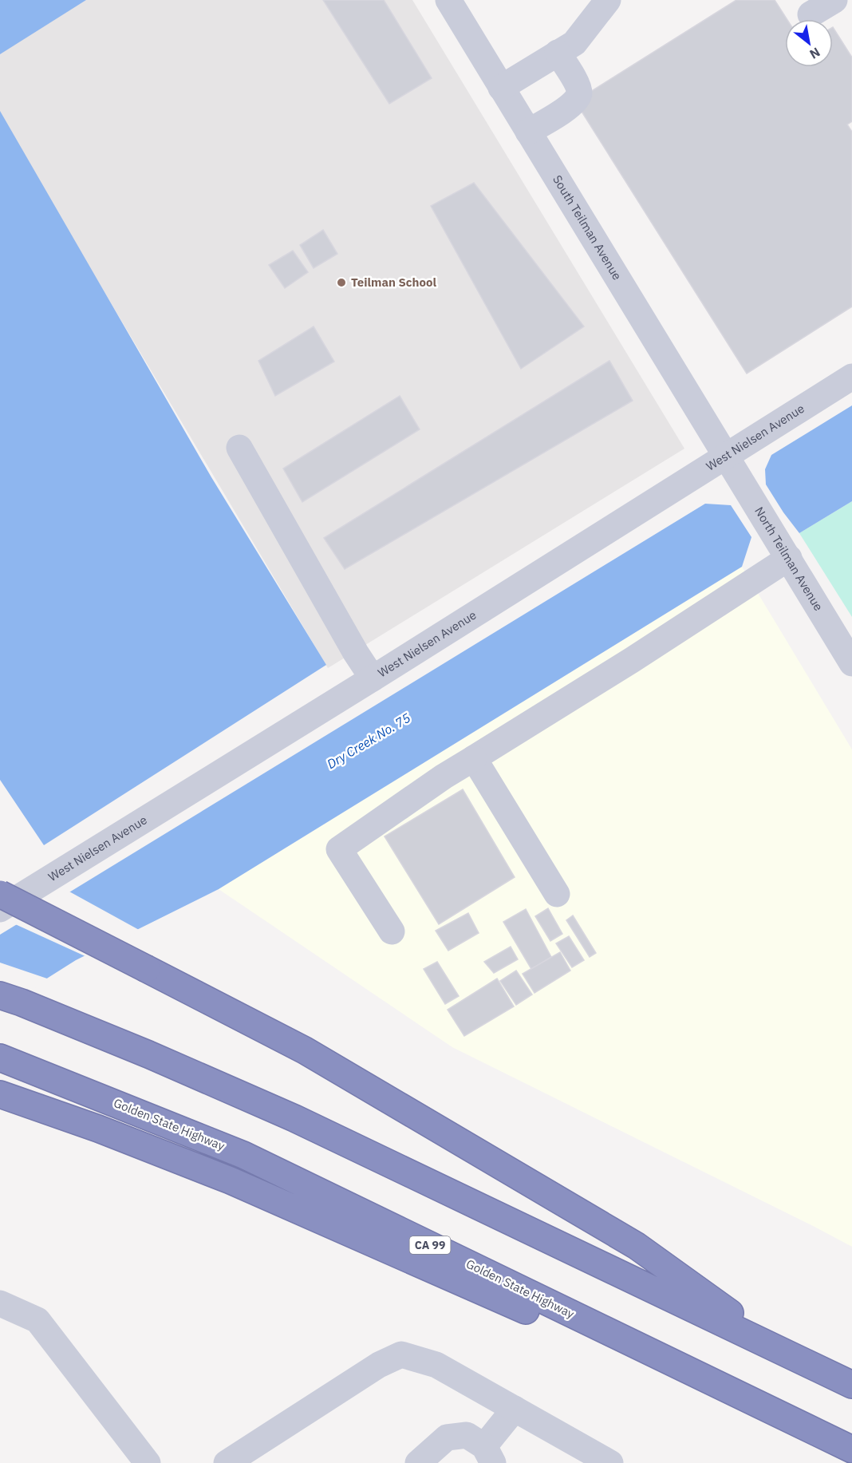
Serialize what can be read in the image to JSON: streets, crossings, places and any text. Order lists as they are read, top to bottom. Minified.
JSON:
{"streets":{"highway":["Golden State Highway","CA 99"],"street":["South Teilman Avenue","West Nielsen Avenue","North Teilman Avenue"]},"crossings":[["South Teilman Avenue","West Nielsen Avenue"],["South Teilman Avenue","North Teilman Avenue"],["West Nielsen Avenue","North Teilman Avenue"]],"water":["Dry Creek No. 75"],"places":["Teilman School"],"north":"bottom right"}
